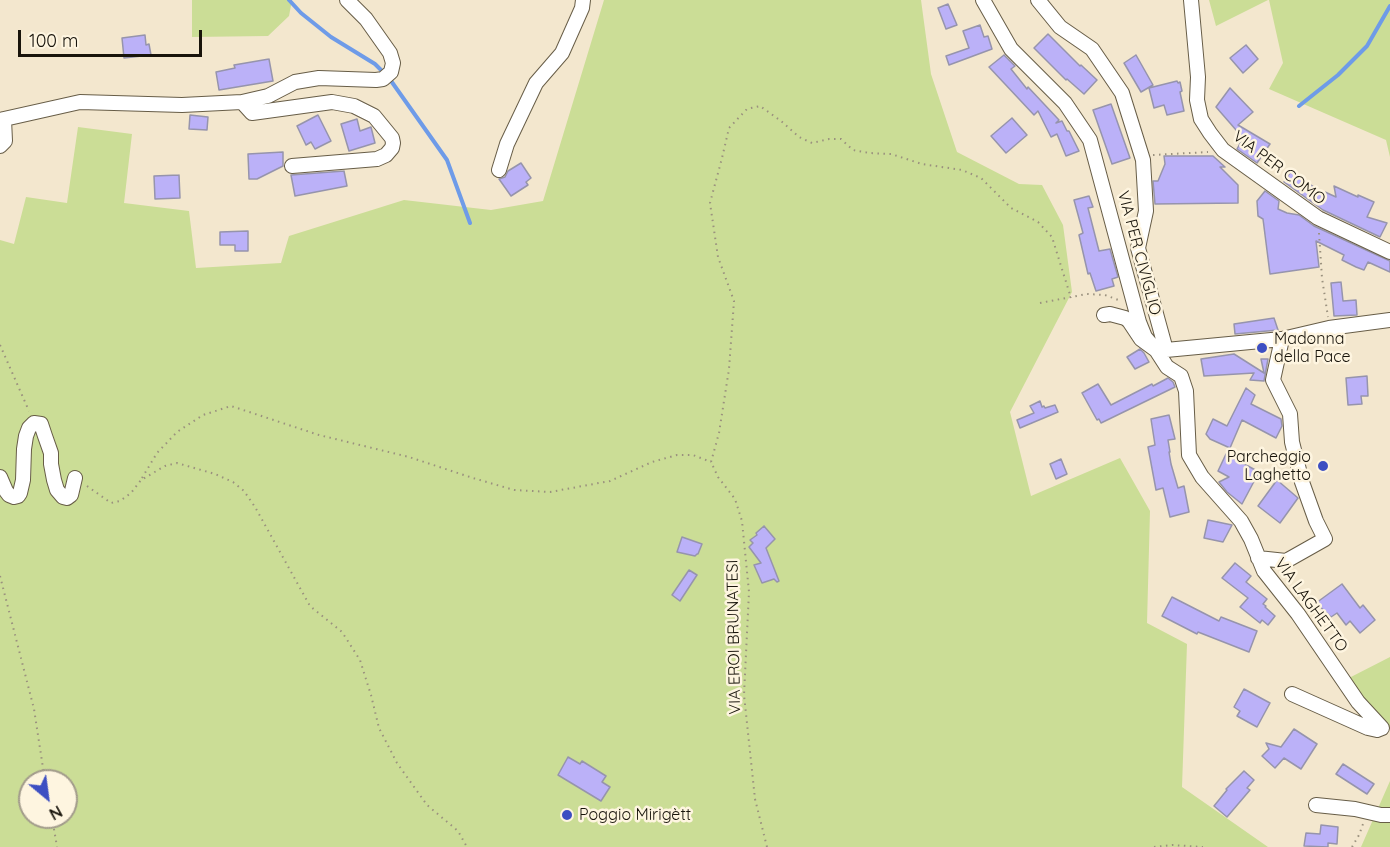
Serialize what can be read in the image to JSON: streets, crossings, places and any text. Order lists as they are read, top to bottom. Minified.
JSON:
{"streets":{"street":["VIA PER COMO","VIA PER CIVIGLIO","VIA LAGHETTO"],"path":["VIA EROI BRUNATESI"]},"crossings":[["VIA PER CIVIGLIO","VIA LAGHETTO"]],"places":["Madonna della Pace","Parcheggio Laghetto","Poggio Mirigètt"],"scale_bar":"100 m","north":"bottom right"}
